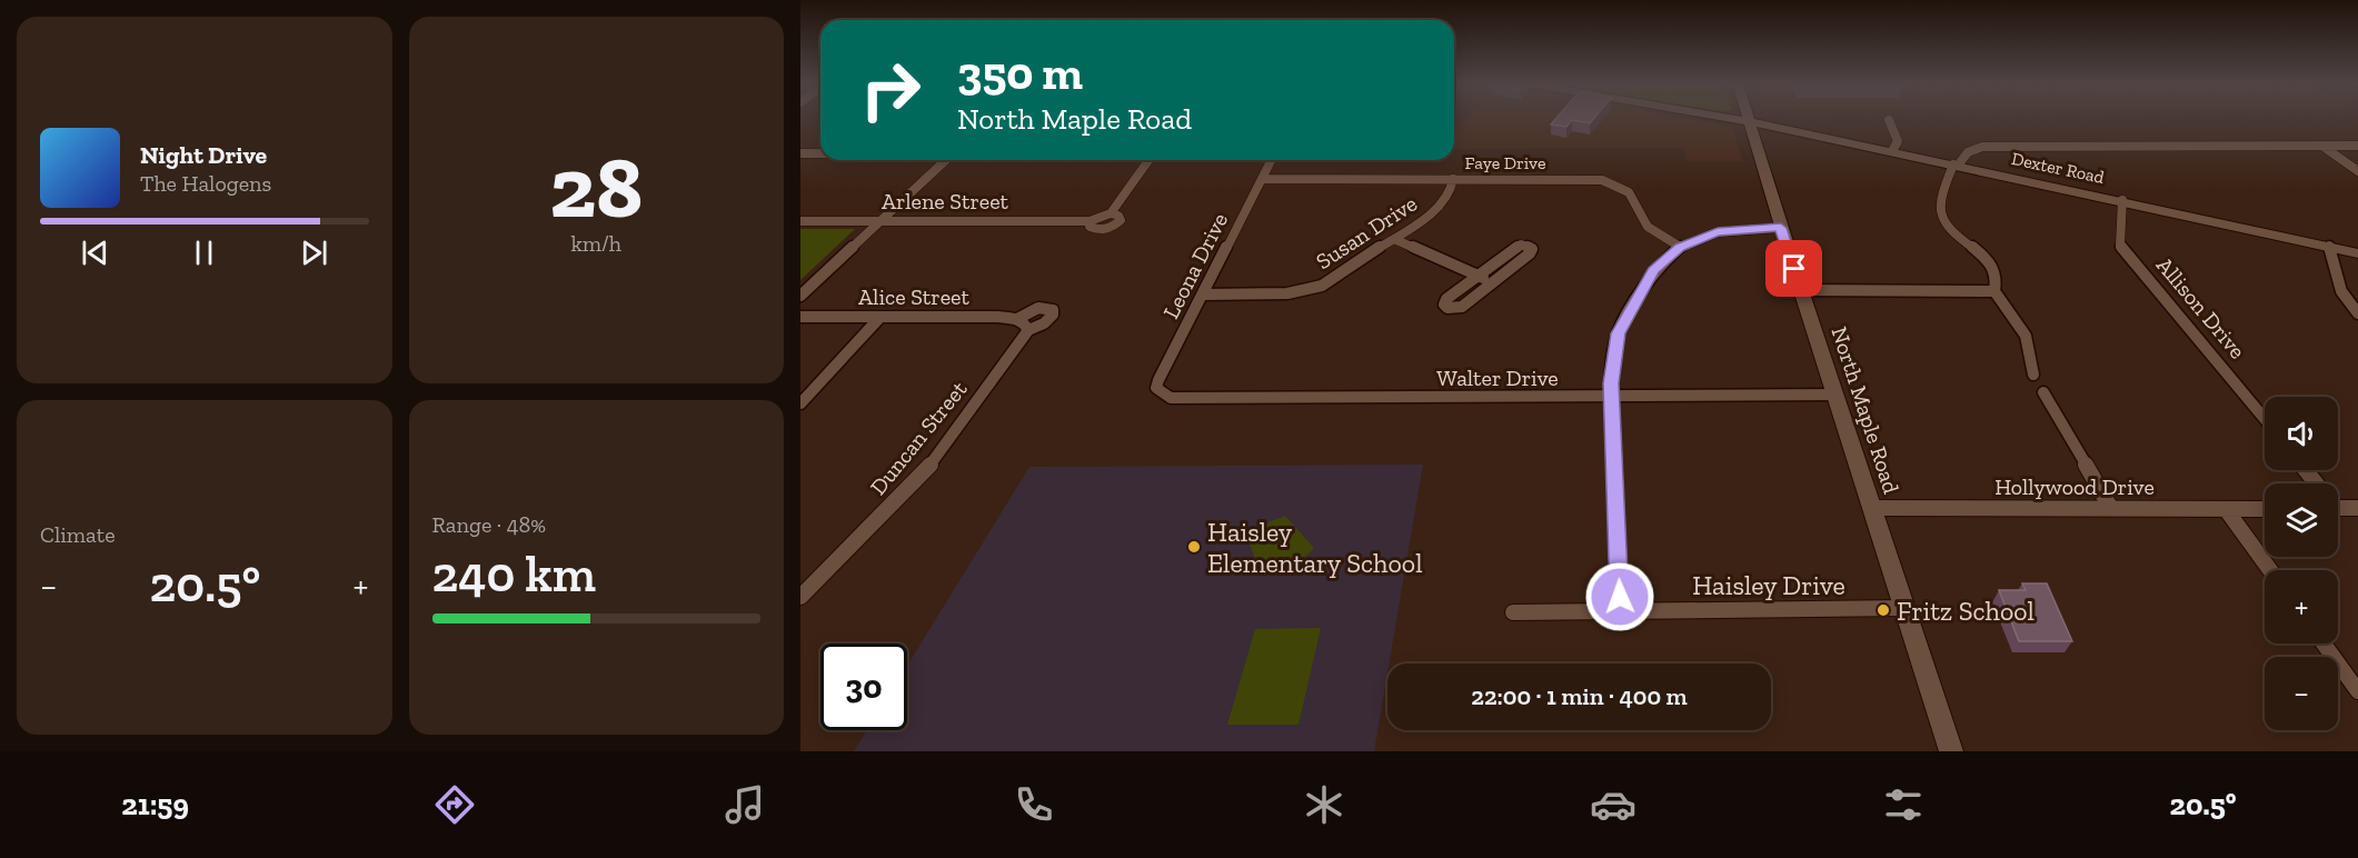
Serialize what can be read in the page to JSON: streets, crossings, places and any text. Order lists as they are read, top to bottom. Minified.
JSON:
{"streets":{"main road":["Dexter Road","North Maple Road"],"street":["Faye Drive","Arlene Street","Susan Drive","Leona Drive","Alice Street","Allison Drive","Walter Drive","Duncan Street","Hollywood Drive","Haisley Drive"]},"crossings":[["Faye Drive","Susan Drive"],["Faye Drive","Leona Drive"],["Dexter Road","Allison Drive"],["Dexter Road","North Maple Road"],["Susan Drive","Leona Drive"],["Leona Drive","Walter Drive"],["Alice Street","Duncan Street"],["Walter Drive","North Maple Road"],["North Maple Road","Hollywood Drive"],["North Maple Road","Haisley Drive"]],"places":["Haisley Elementary School","Fritz School"],"page":{"tile":[["28","km/h"],"Climate",["Range · 48%","240 km"]],"turn":["350 m","North Maple Road"],"song":["Night Drive","The Halogens"],"map_buttons":["+","−"],"heat":["−","20.5°","+"],"limit":"30","trip":"22:00 · 1 min · 400 m","tabs":["21:59","20.5°"]}}
